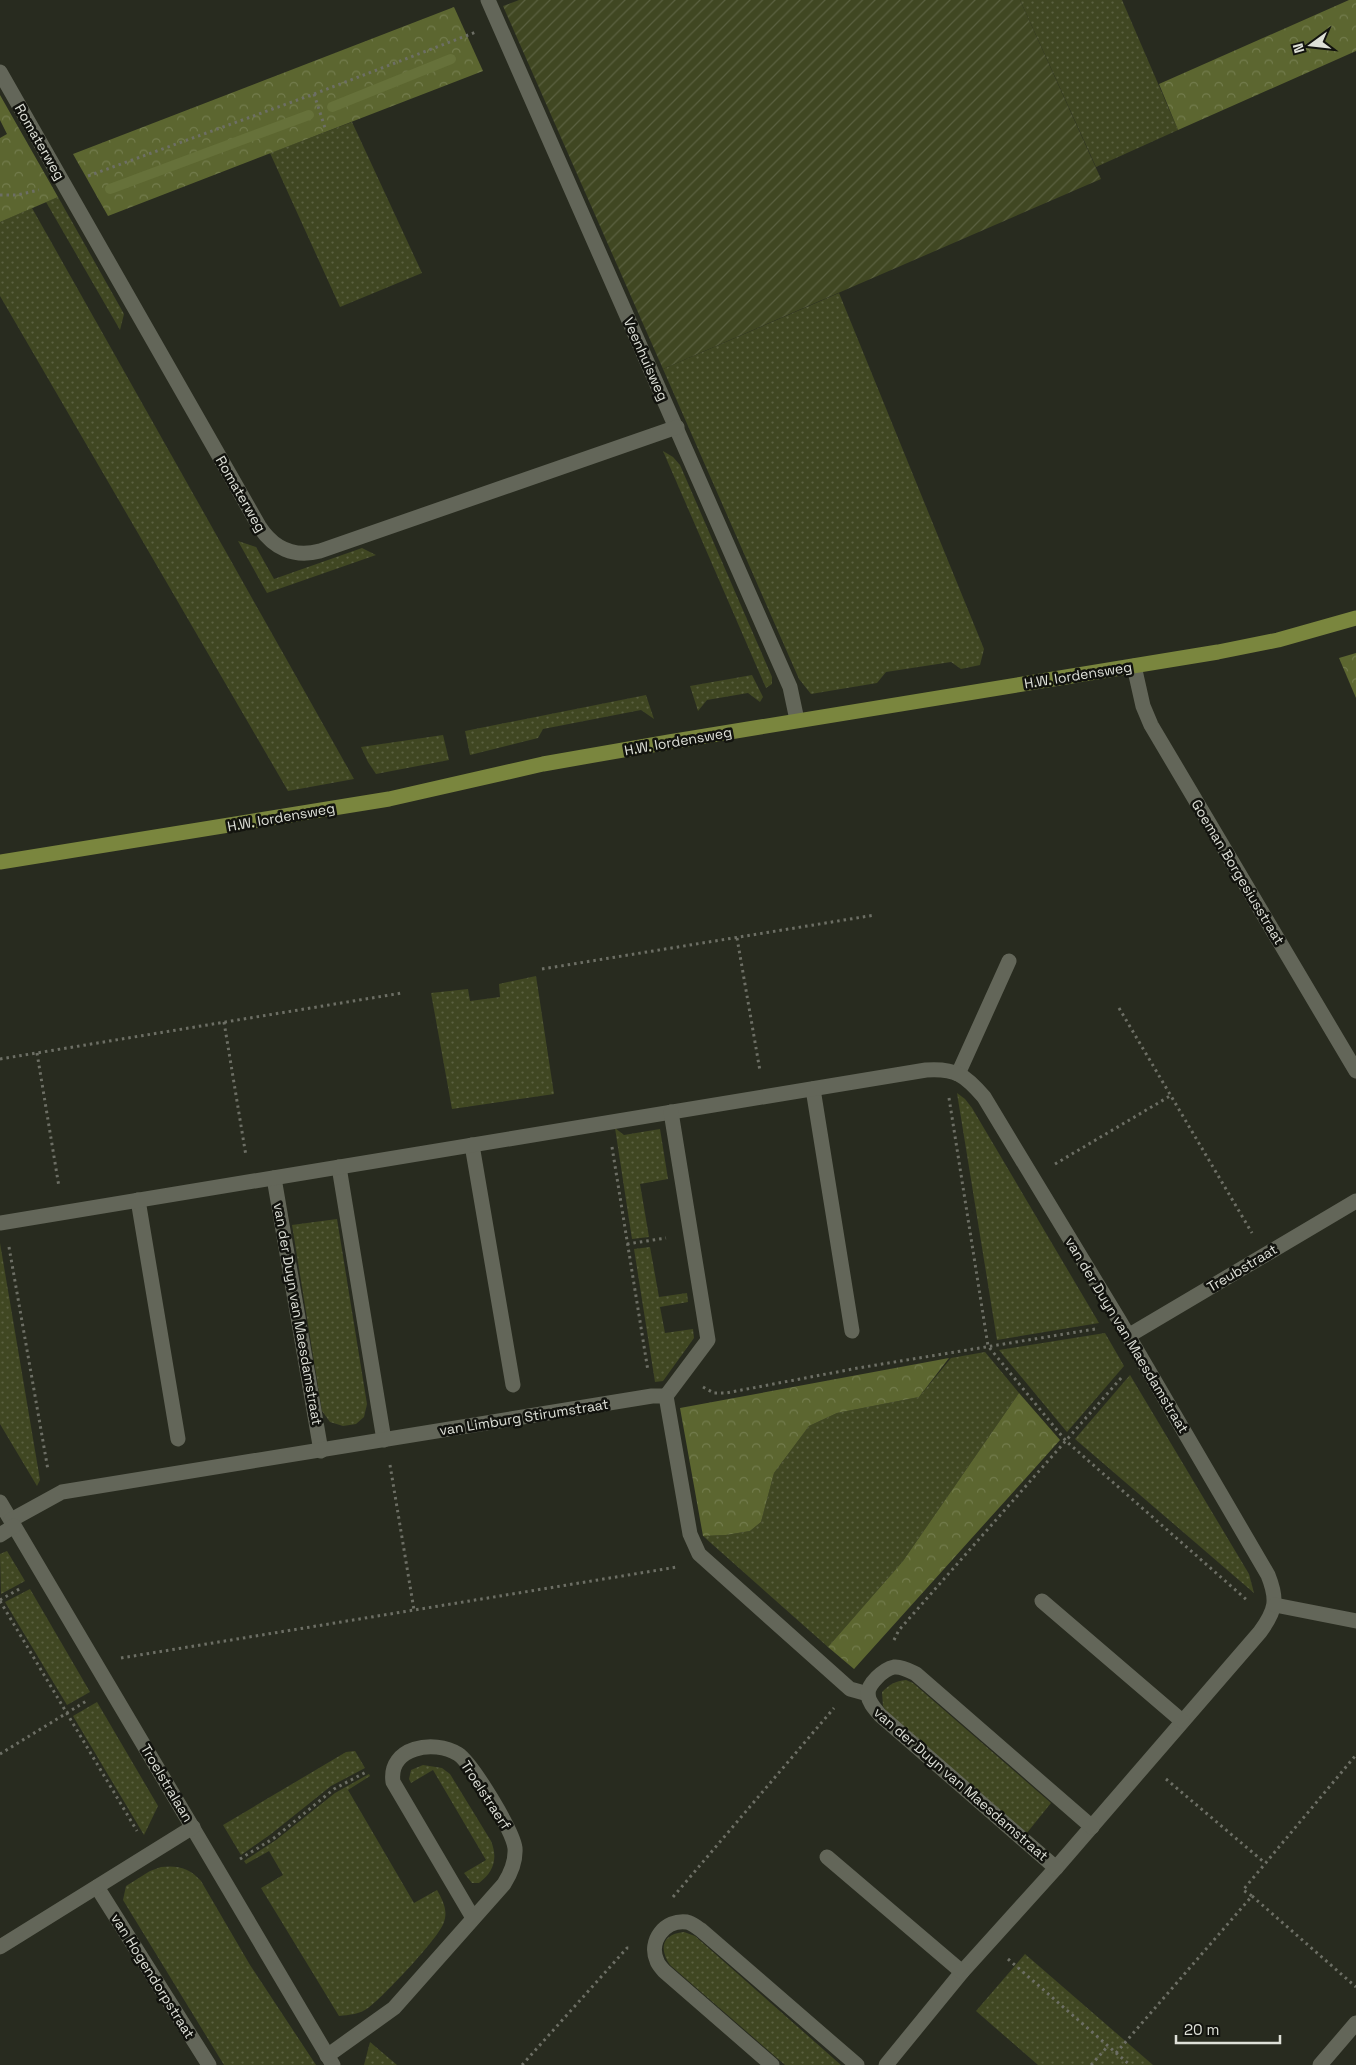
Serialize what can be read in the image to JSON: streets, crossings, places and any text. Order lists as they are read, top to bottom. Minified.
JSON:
{"streets":{"main road":["H.W. Iordensweg"],"street":["Romaterweg","Veenhuisweg","Goeman Borgesiusstraat","Treubstraat","van der Duyn van Maesdamstraat","van Limburg Stirumstraat","Troelstralaan","Troelstraerf","van Hogendorpstraat"]},"crossings":[["Romaterweg","Veenhuisweg"],["Veenhuisweg","H.W. Iordensweg"],["H.W. Iordensweg","Goeman Borgesiusstraat"],["Treubstraat","van der Duyn van Maesdamstraat"],["van der Duyn van Maesdamstraat","van Limburg Stirumstraat"],["van Limburg Stirumstraat","Troelstralaan"],["Troelstralaan","Troelstraerf"]],"scale_bar":"20 m","north":"left"}
